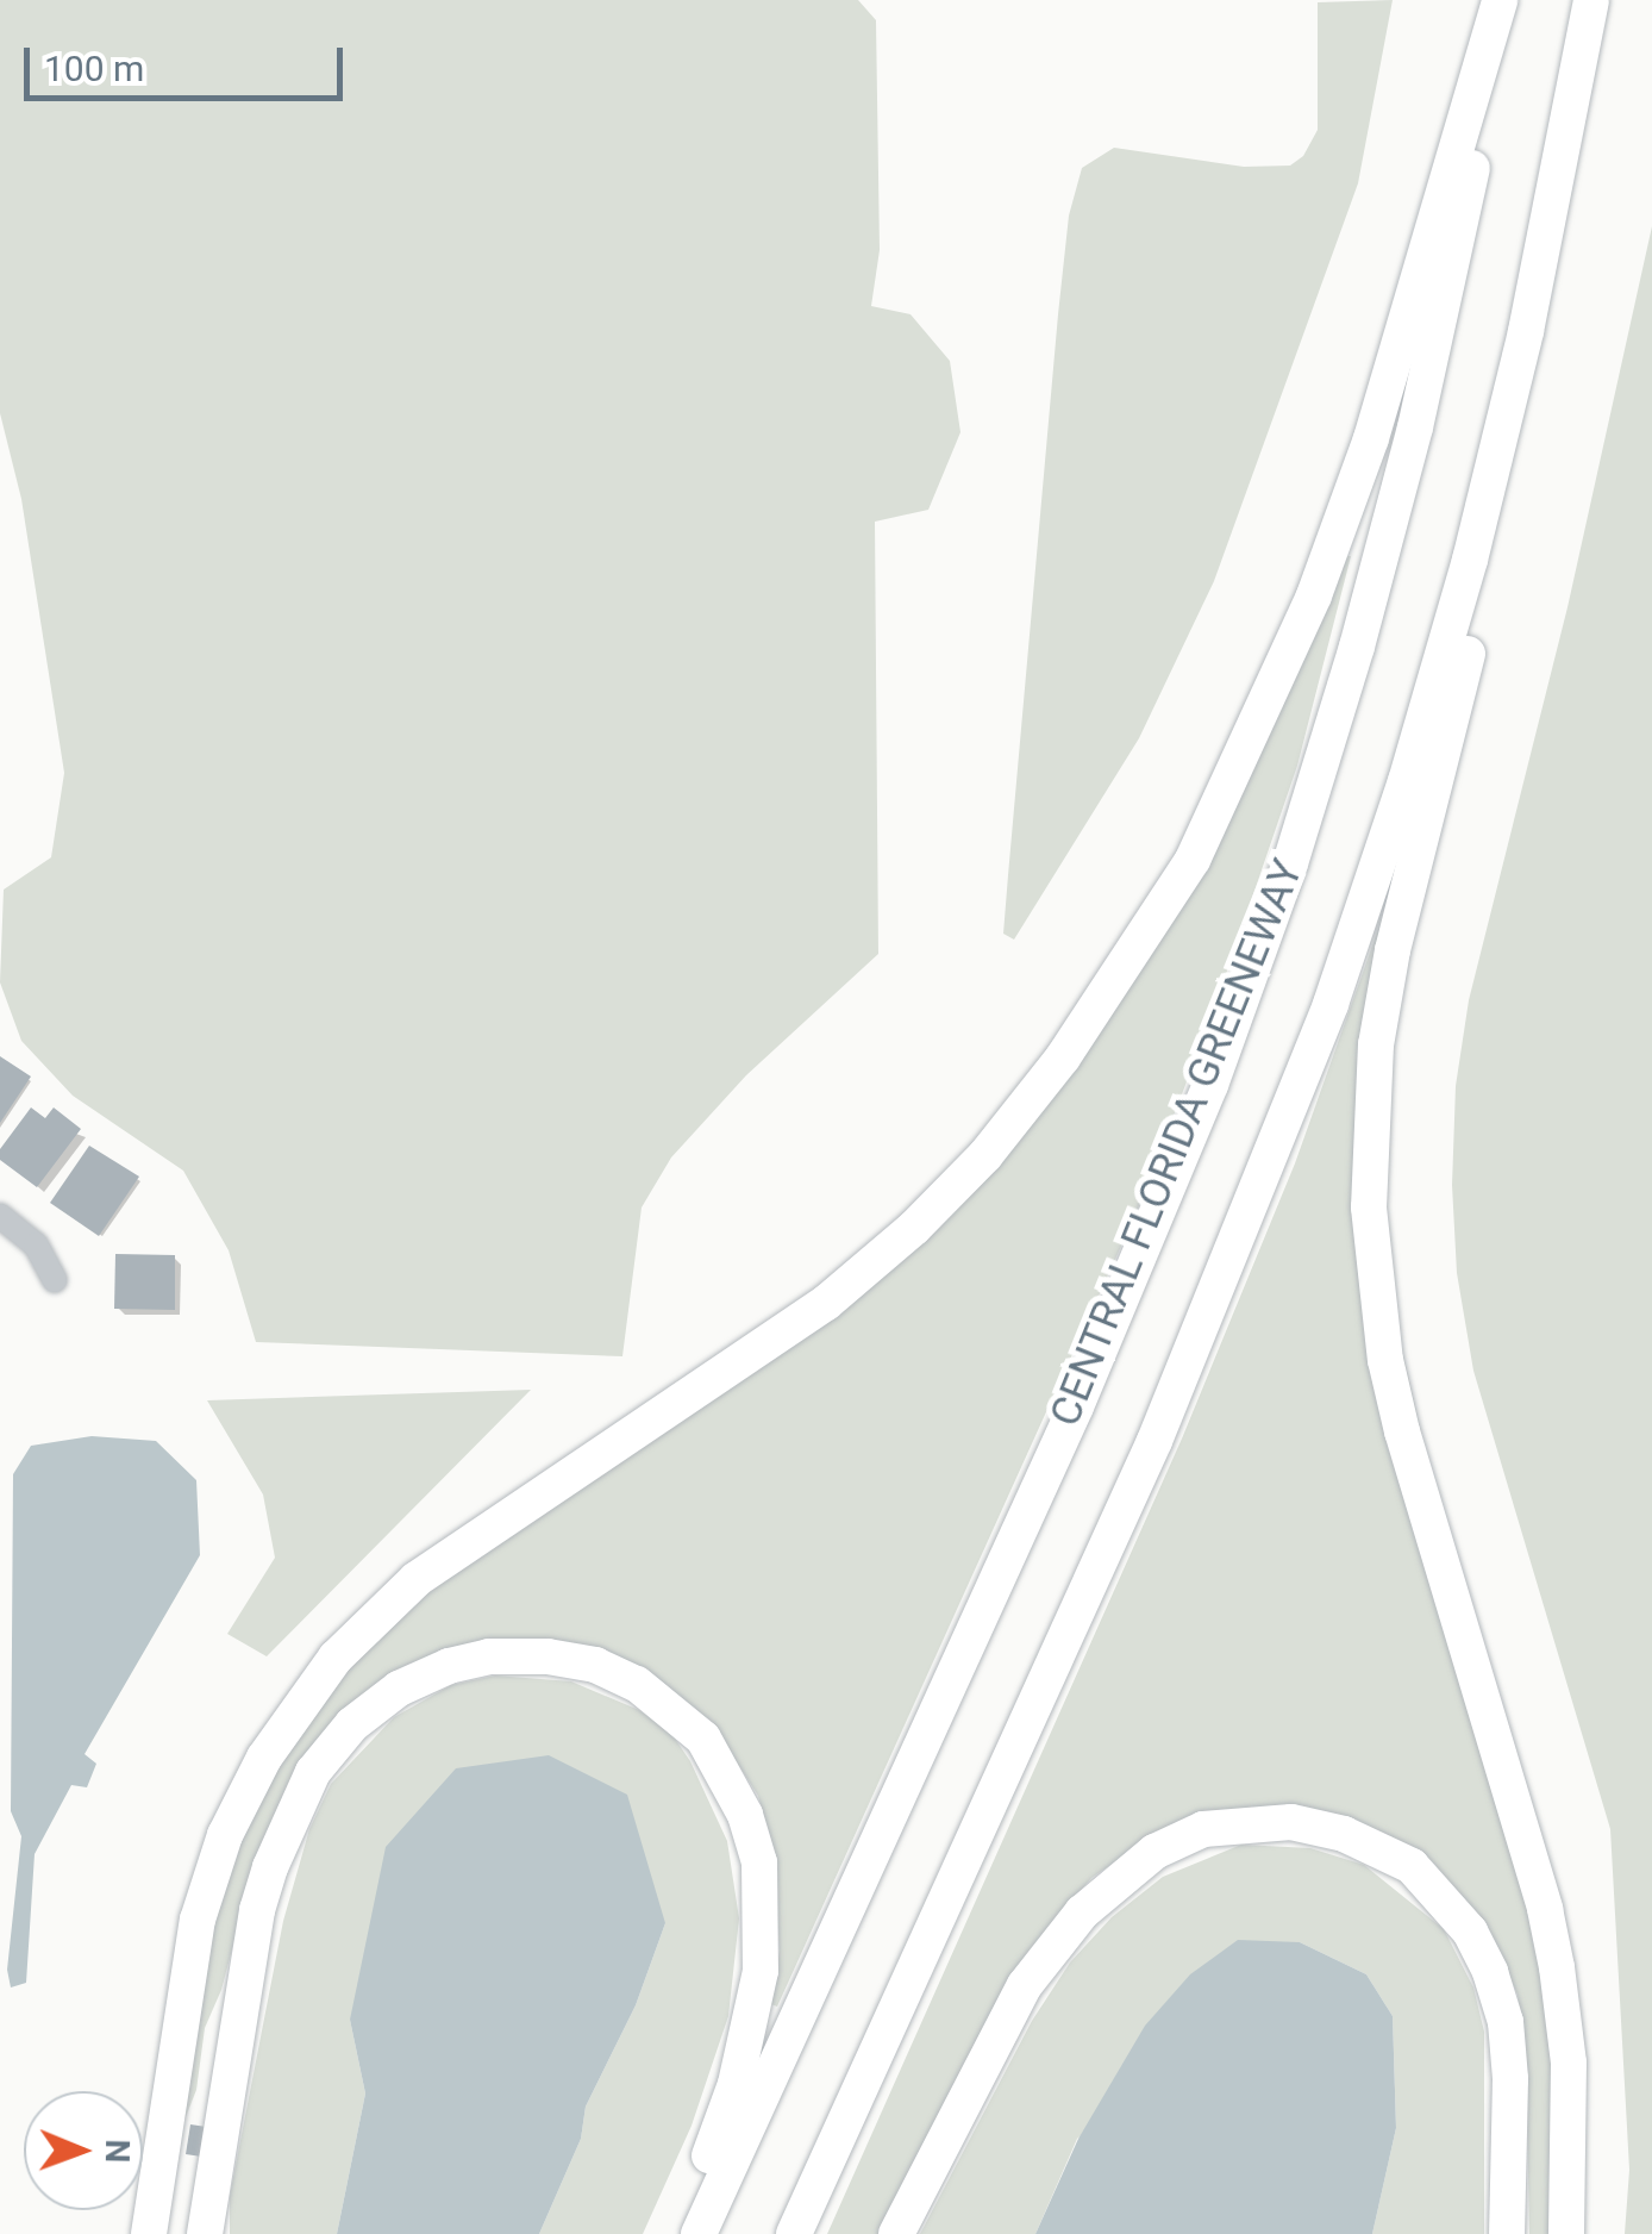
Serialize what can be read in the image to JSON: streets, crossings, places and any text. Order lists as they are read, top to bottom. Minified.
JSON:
{"streets":{"highway":["CENTRAL FLORIDA GREENEWAY"]},"scale_bar":"100 m","north":"right"}
